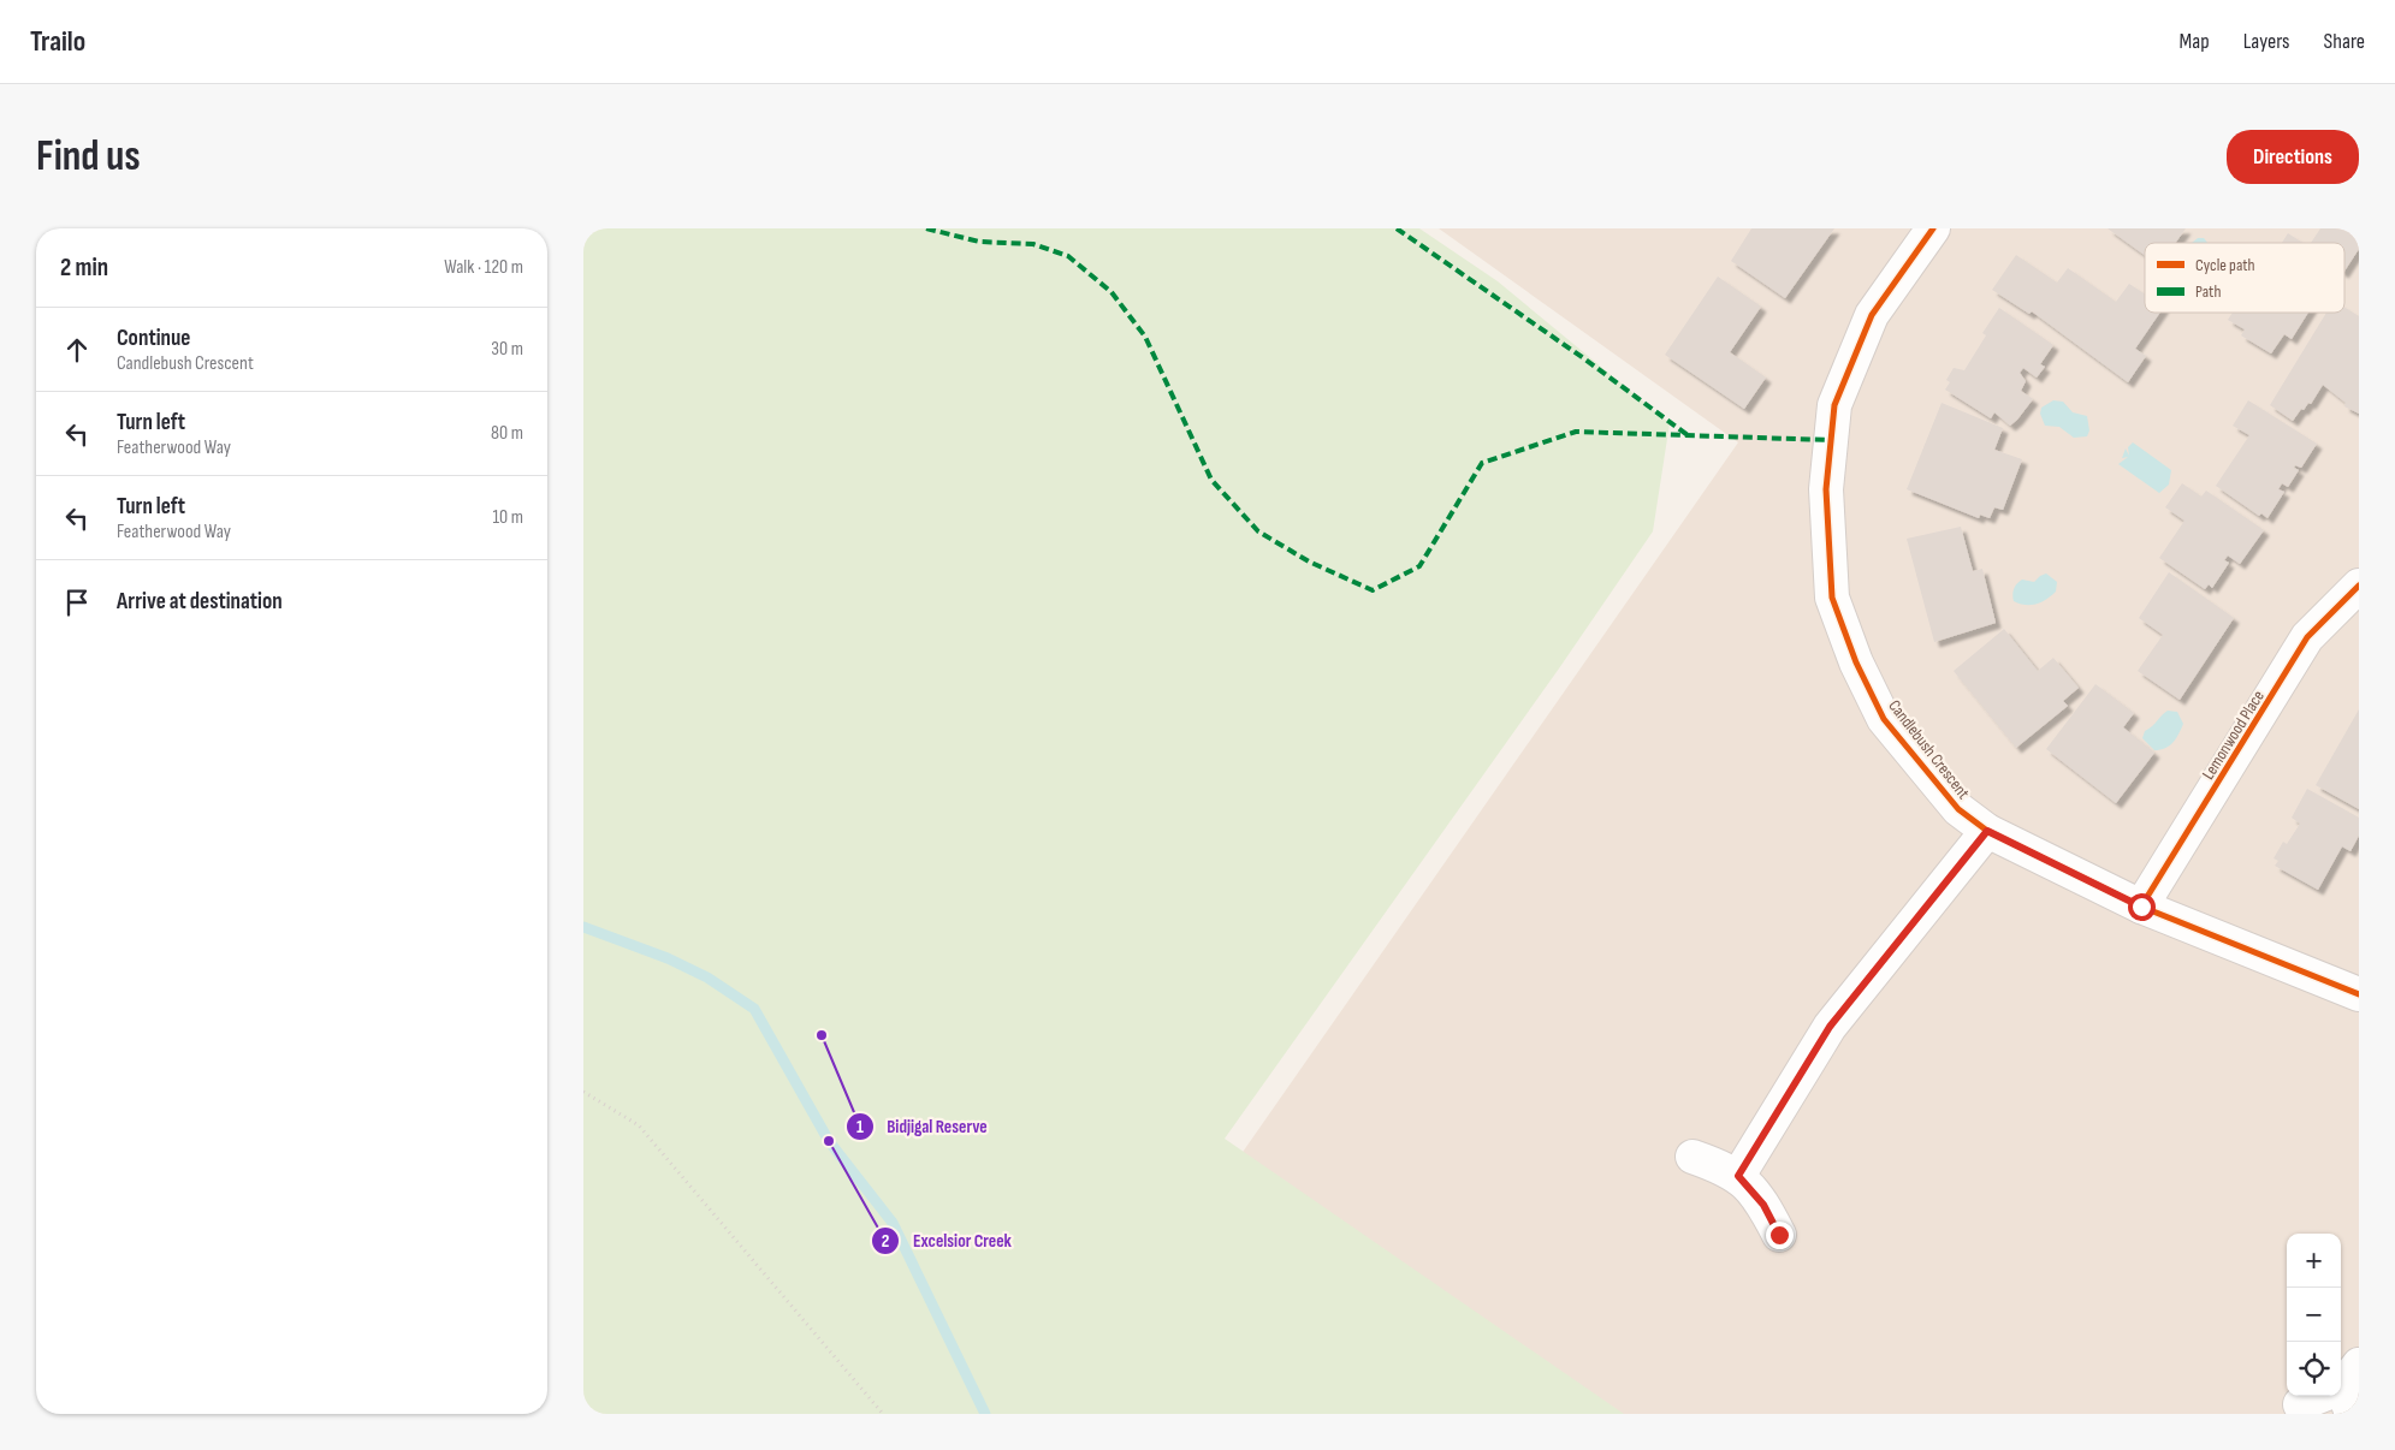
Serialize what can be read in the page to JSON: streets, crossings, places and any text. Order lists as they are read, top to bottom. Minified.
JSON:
{"streets":{"street":["Lemonwood Place","Candlebush Crescent"]},"crossings":[["Lemonwood Place","Candlebush Crescent"]],"places":["Bidjigal Reserve","Excelsior Creek"],"legend":["Cycle path","Path"],"page":{"header":"Trailo","nav":["Map","Layers","Share"],"buttons":"Directions","title":"Find us","heading":["2 min","Walk · 120 m"],"list":[["Continue","Candlebush Crescent","30 m"],["Turn left","Featherwood Way","80 m"],["Turn left","Featherwood Way","10 m"],"Arrive at destination"],"map_buttons":["+","−"]}}
